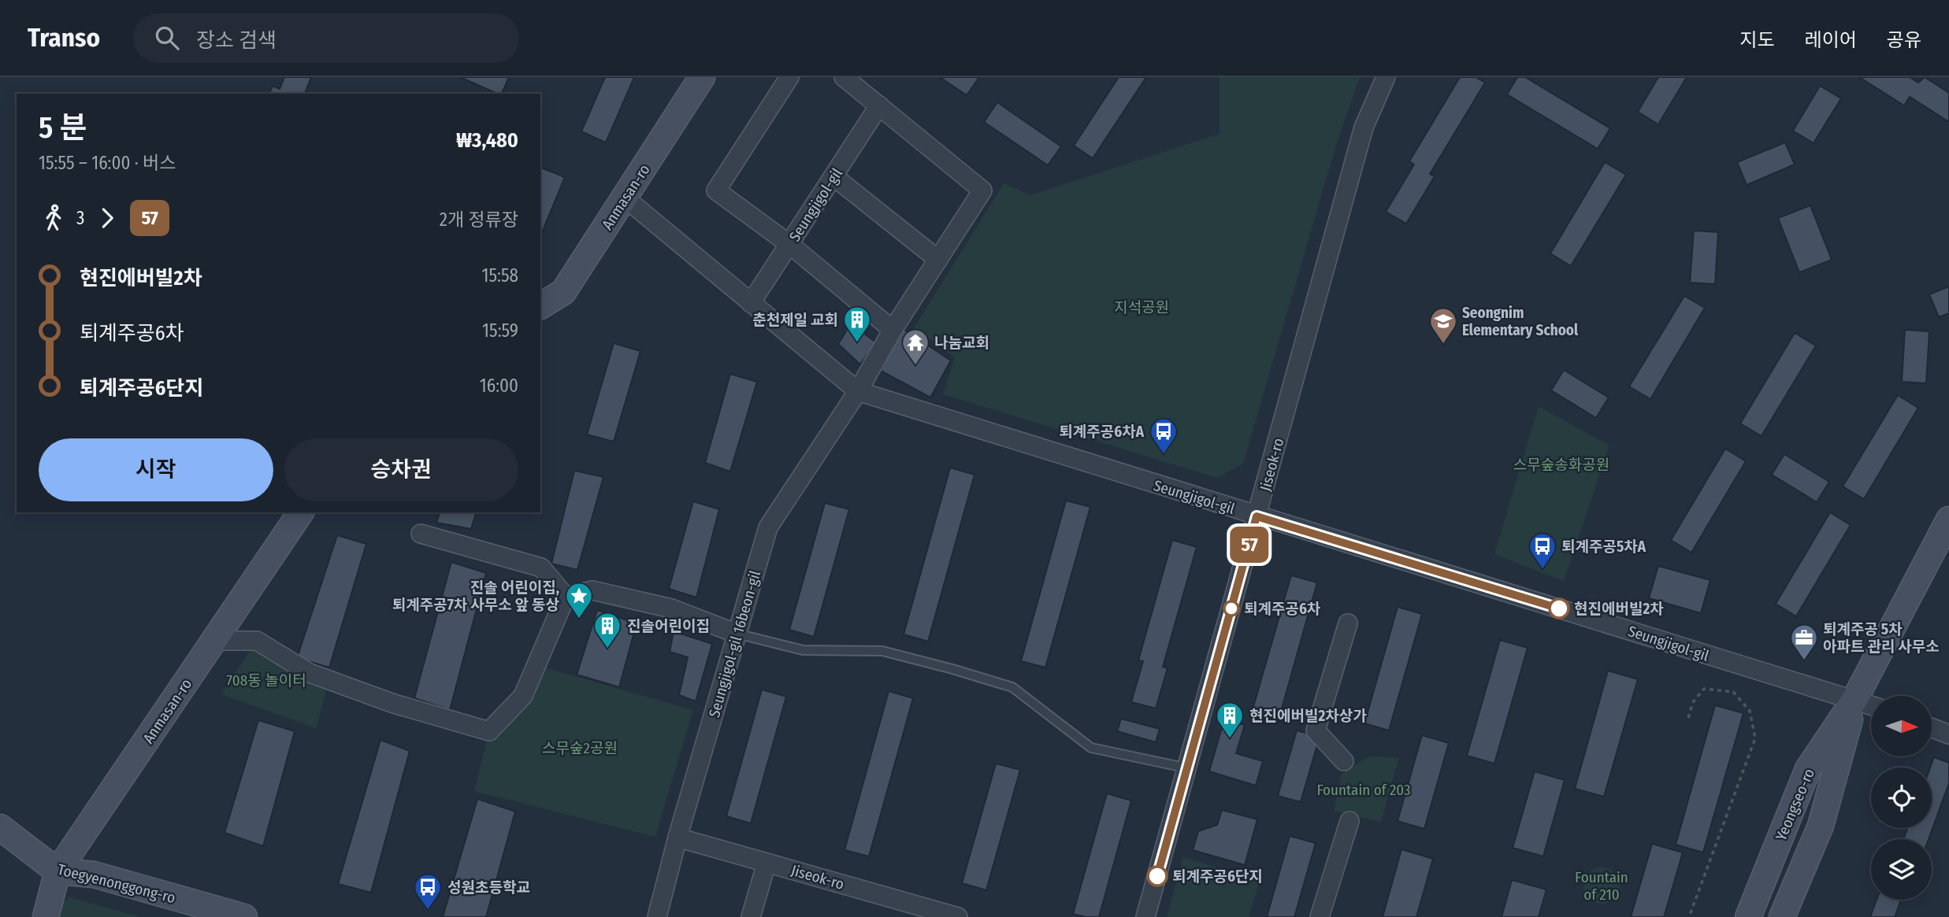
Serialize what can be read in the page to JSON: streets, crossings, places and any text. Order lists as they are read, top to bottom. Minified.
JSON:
{"streets":{"street":["Anmasan-ro","Seungjigol-gil","Jiseok-ro","Seungjigol-gil 16beon-gil","Yeongseo-ro","Toegyenonggong-ro"]},"crossings":[["Anmasan-ro","Seungjigol-gil"],["Anmasan-ro","Toegyenonggong-ro"],["Seungjigol-gil","Jiseok-ro"],["Seungjigol-gil","Seungjigol-gil 16beon-gil"],["Seungjigol-gil","Yeongseo-ro"],["Jiseok-ro","Seungjigol-gil 16beon-gil"]],"parks":["지석공원","스무숲송화공원","708동 놀이터","스무숲2공원","Fountain of 203","Fountain of 210"],"places":{"building":["춘천제일 교회","진솔어린이집","현진에버빌2차상가"],"school or university":["Seongnim Elementary School"],"temple":["나눔교회"],"bus stop":["퇴계주공6차A","퇴계주공5차A","성원초등학교"],"other":["퇴계주공6차","현진에버빌2차","퇴계주공6단지"],"place":["진솔 어린이집, 퇴계주공7차 사무소 앞 동상"],"office":["퇴계주공 5차 아파트 관리 사무소"]},"lines":["bus line 57"],"north":"right","page":{"header":"Transo","search":"장소 검색","nav":["지도","레이어","공유"],"on_map":"57","heading":["5 분","15:55 – 16:00 · 버스","₩3,480"],"legs":["3","57","2개 정류장"],"list":[{"name":"현진에버빌2차","value":"15:58"},{"name":"퇴계주공6차","value":"15:59"},{"name":"퇴계주공6단지","value":"16:00"}],"buttons":["시작","승차권"]}}
